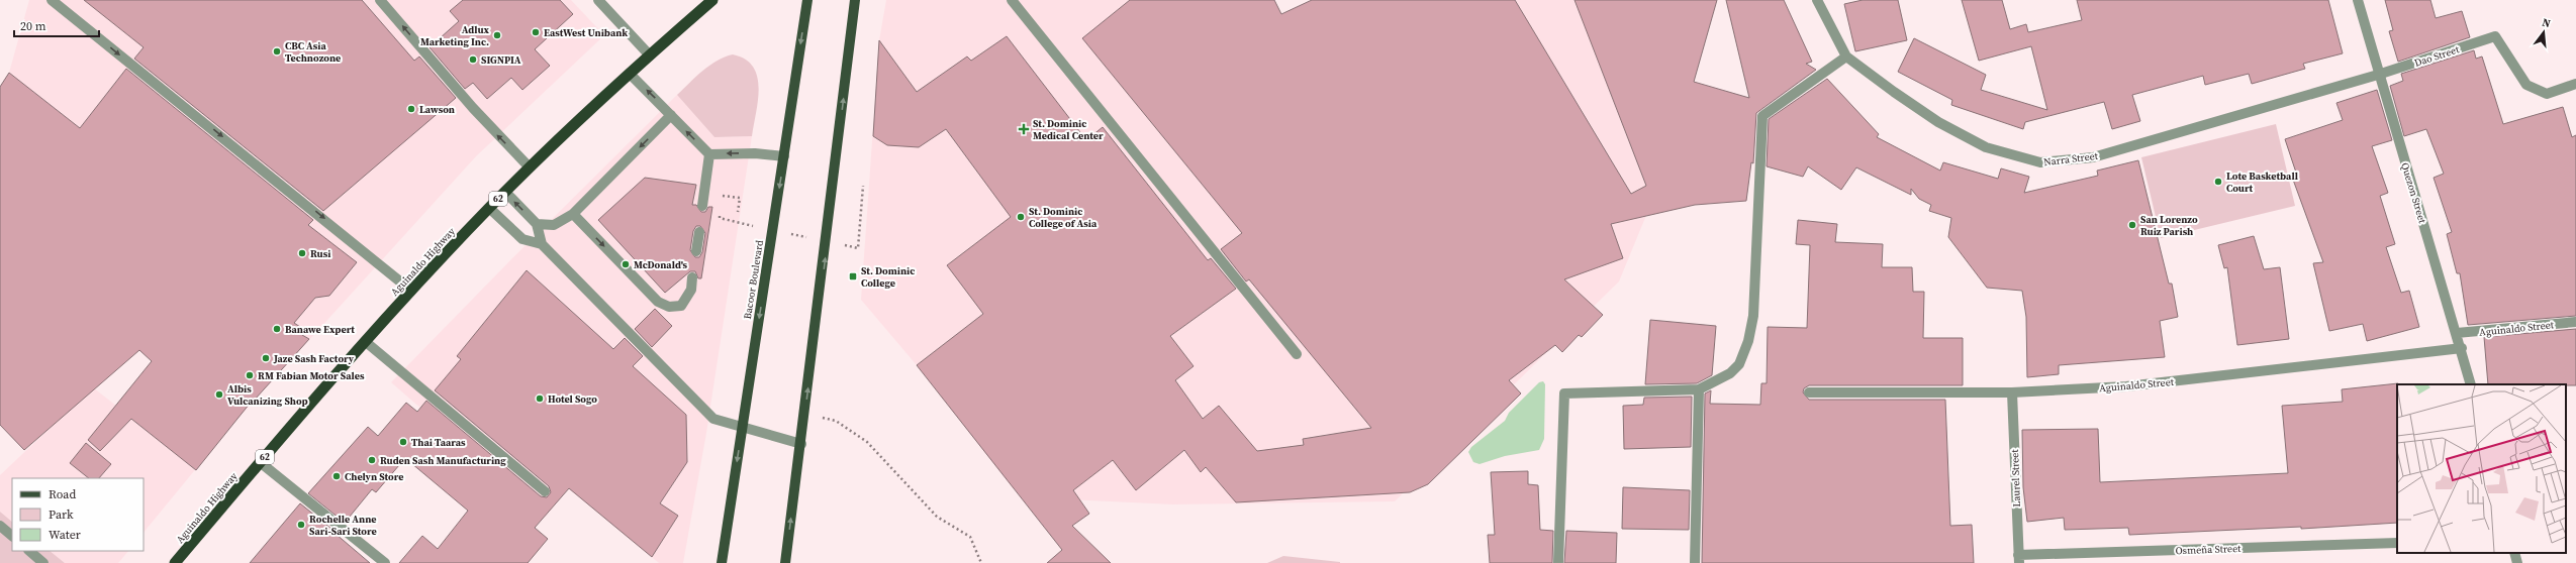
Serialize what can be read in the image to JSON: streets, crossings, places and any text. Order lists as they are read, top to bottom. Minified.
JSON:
{"streets":{"highway":["62","Aguinaldo Highway"],"main road":["Bacoor Boulevard"],"street":["Dao Street","Narra Street","Quezon Street","Aguinaldo Street","Laurel Street","Osmeña Street"]},"crossings":[["Dao Street","Narra Street"],["Dao Street","Quezon Street"],["Narra Street","Quezon Street"],["Quezon Street","Aguinaldo Street"],["Aguinaldo Street","Laurel Street"],["Laurel Street","Osmeña Street"]],"places":{"other":["EastWest Unibank","Adlux Marketing Inc.","CBC Asia Technozone","SIGNPIA","Lawson","Lote Basketball Court","St. Dominic College of Asia","San Lorenzo Ruiz Parish","Rusi","McDonald's","Banawe Expert","Jaze Sash Factory","RM Fabian Motor Sales","Albis Vulcanizing Shop","Hotel Sogo","Thai Taaras","Ruden Sash Manufacturing","Chelyn Store","Rochelle Anne Sari-Sari Store"],"health":["St. Dominic Medical Center"],"transit":["St. Dominic College"]},"legend":["Road","Park","Water"],"scale_bar":"20 m","north":"top"}
